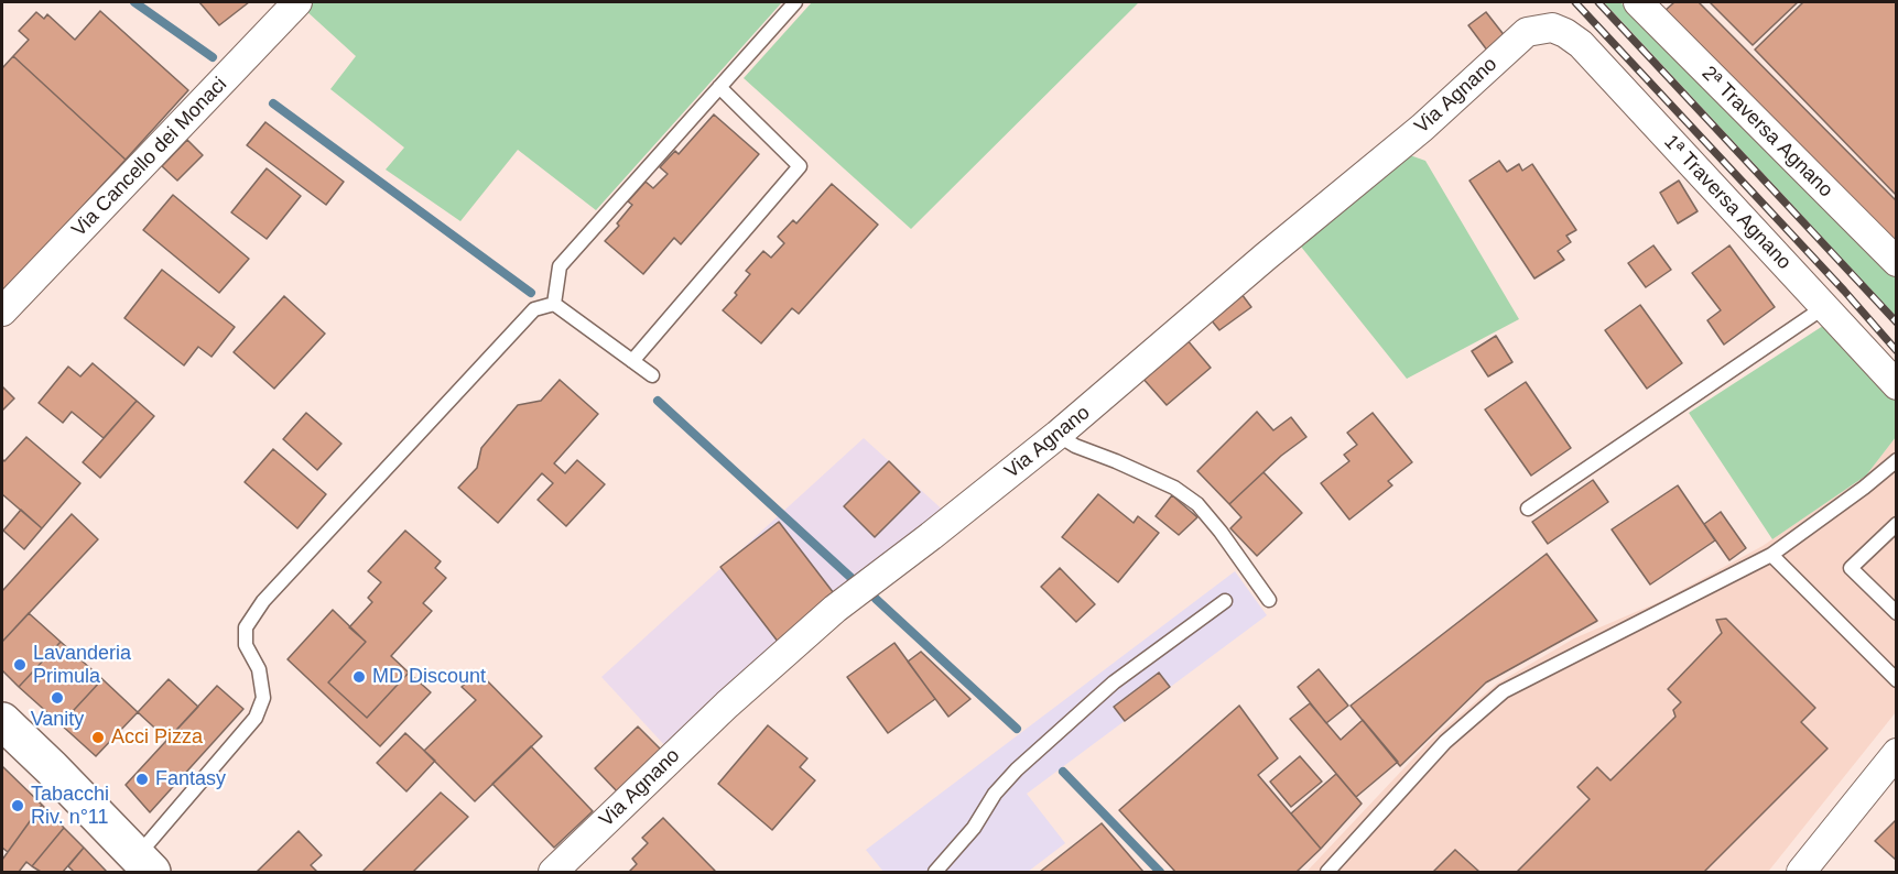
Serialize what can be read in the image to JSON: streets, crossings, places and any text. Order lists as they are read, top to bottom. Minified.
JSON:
{"streets":{"street":["Via Agnano","2ª Traversa Agnano","Via Cancello dei Monaci","1ª Traversa Agnano"]},"crossings":[["Via Agnano","1ª Traversa Agnano"]],"places":["Lavanderia Primula","MD Discount","Vanity","Acci Pizza","Fantasy","Tabacchi Riv. n°11"]}
